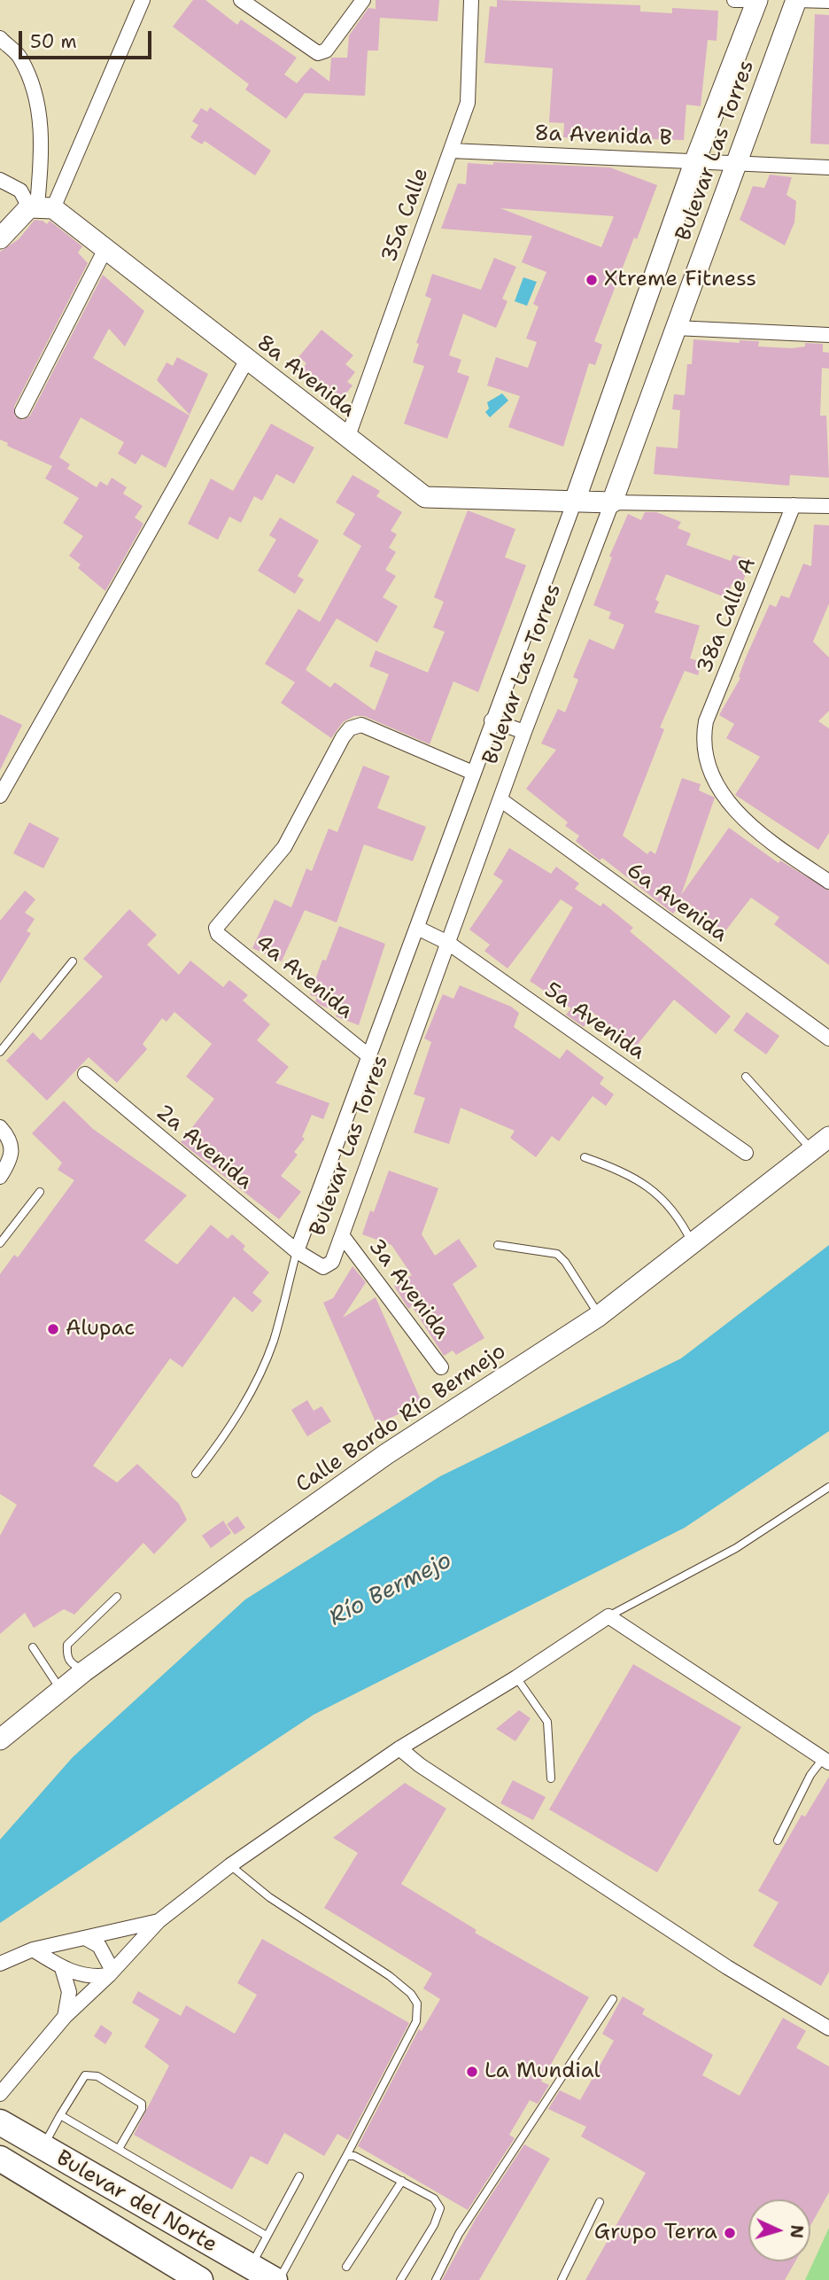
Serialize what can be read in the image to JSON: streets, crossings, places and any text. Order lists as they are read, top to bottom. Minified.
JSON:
{"streets":{"highway":["Bulevar del Norte"],"street":["8a Avenida B","Bulevar Las Torres","35a Calle","8a Avenida","38a Calle A","6a Avenida","4a Avenida","5a Avenida","2a Avenida","3a Avenida","Calle Bordo Río Bermejo"]},"crossings":[["8a Avenida B","Bulevar Las Torres"],["8a Avenida B","35a Calle"],["Bulevar Las Torres","8a Avenida"],["Bulevar Las Torres","6a Avenida"],["Bulevar Las Torres","4a Avenida"],["Bulevar Las Torres","5a Avenida"],["Bulevar Las Torres","2a Avenida"],["Bulevar Las Torres","3a Avenida"],["35a Calle","8a Avenida"]],"water":["Río Bermejo"],"places":["Xtreme Fitness","Alupac","La Mundial","Grupo Terra"],"scale_bar":"50 m","north":"right"}
